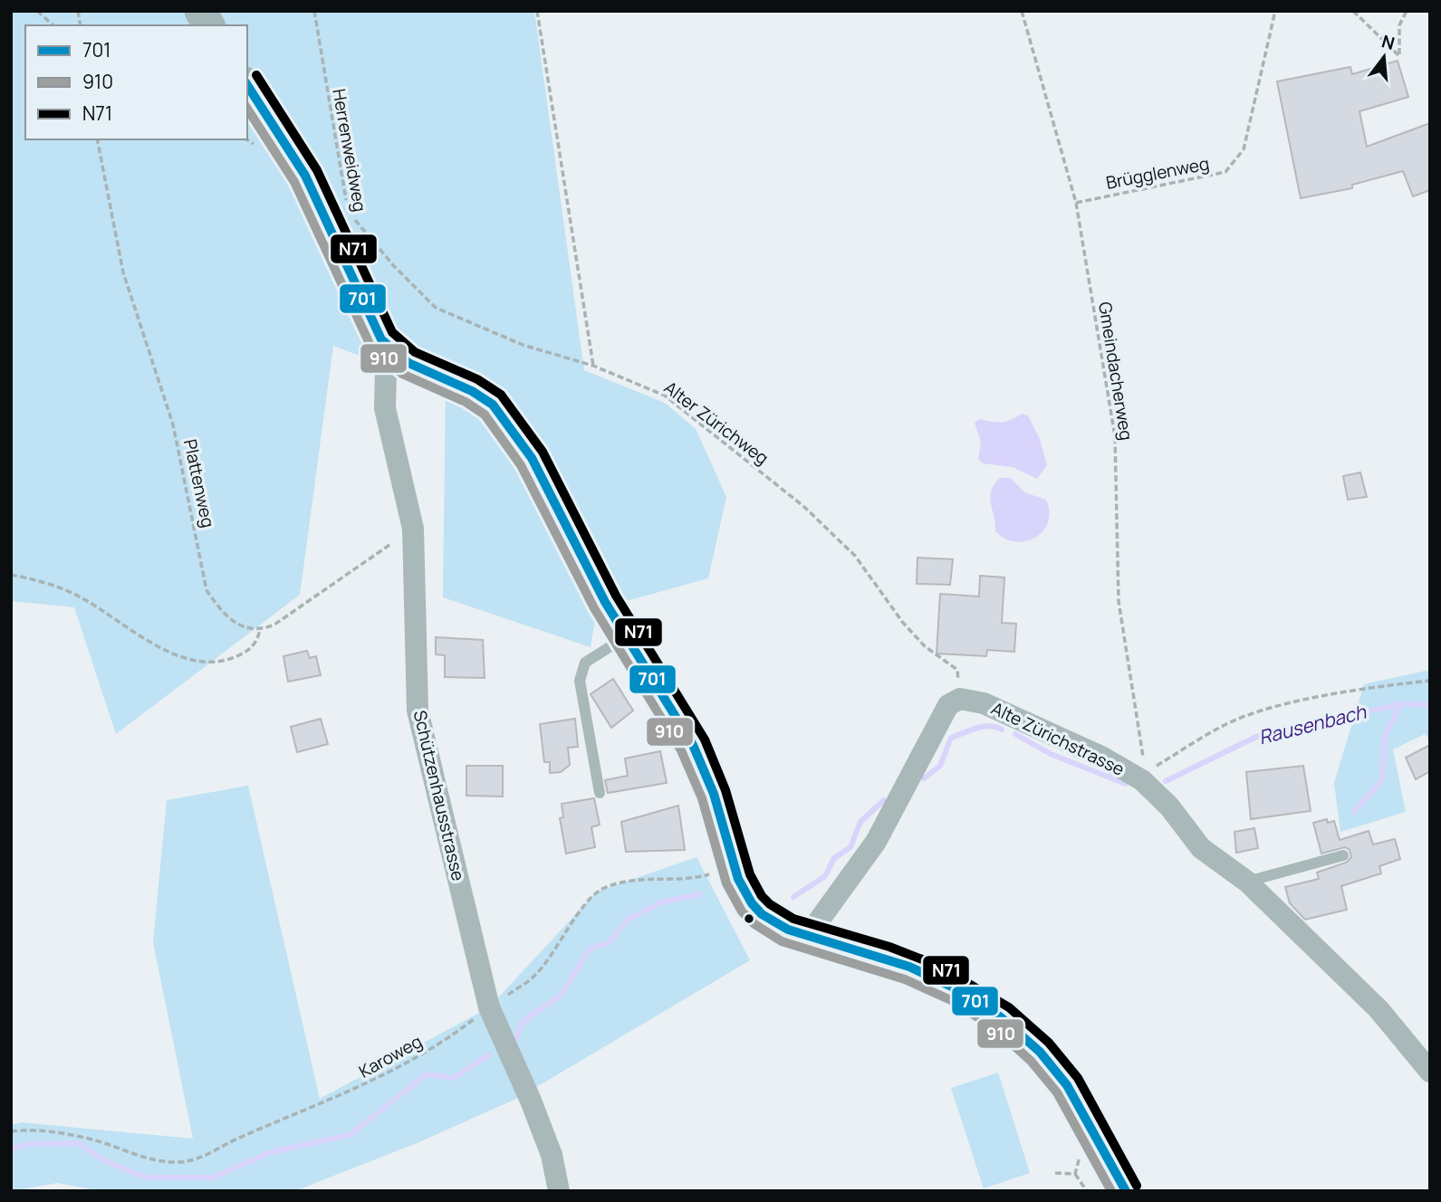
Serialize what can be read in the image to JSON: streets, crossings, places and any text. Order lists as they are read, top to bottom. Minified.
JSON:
{"streets":{"street":["Alte Zürichstrasse","Schützenhausstrasse"],"path":["Herrenweidweg","Brügglenweg","Gmeindacherweg","Alter Zürichweg","Plattenweg","Karoweg"]},"crossings":[["Herrenweidweg","Alter Zürichweg"],["Brügglenweg","Gmeindacherweg"],["Gmeindacherweg","Alte Zürichstrasse"],["Alter Zürichweg","Alte Zürichstrasse"],["Schützenhausstrasse","Karoweg"]],"water":["Rausenbach"],"lines":["transit line N71","transit line 701","transit line 910"],"legend":["701","910","N71"],"north":"top"}
